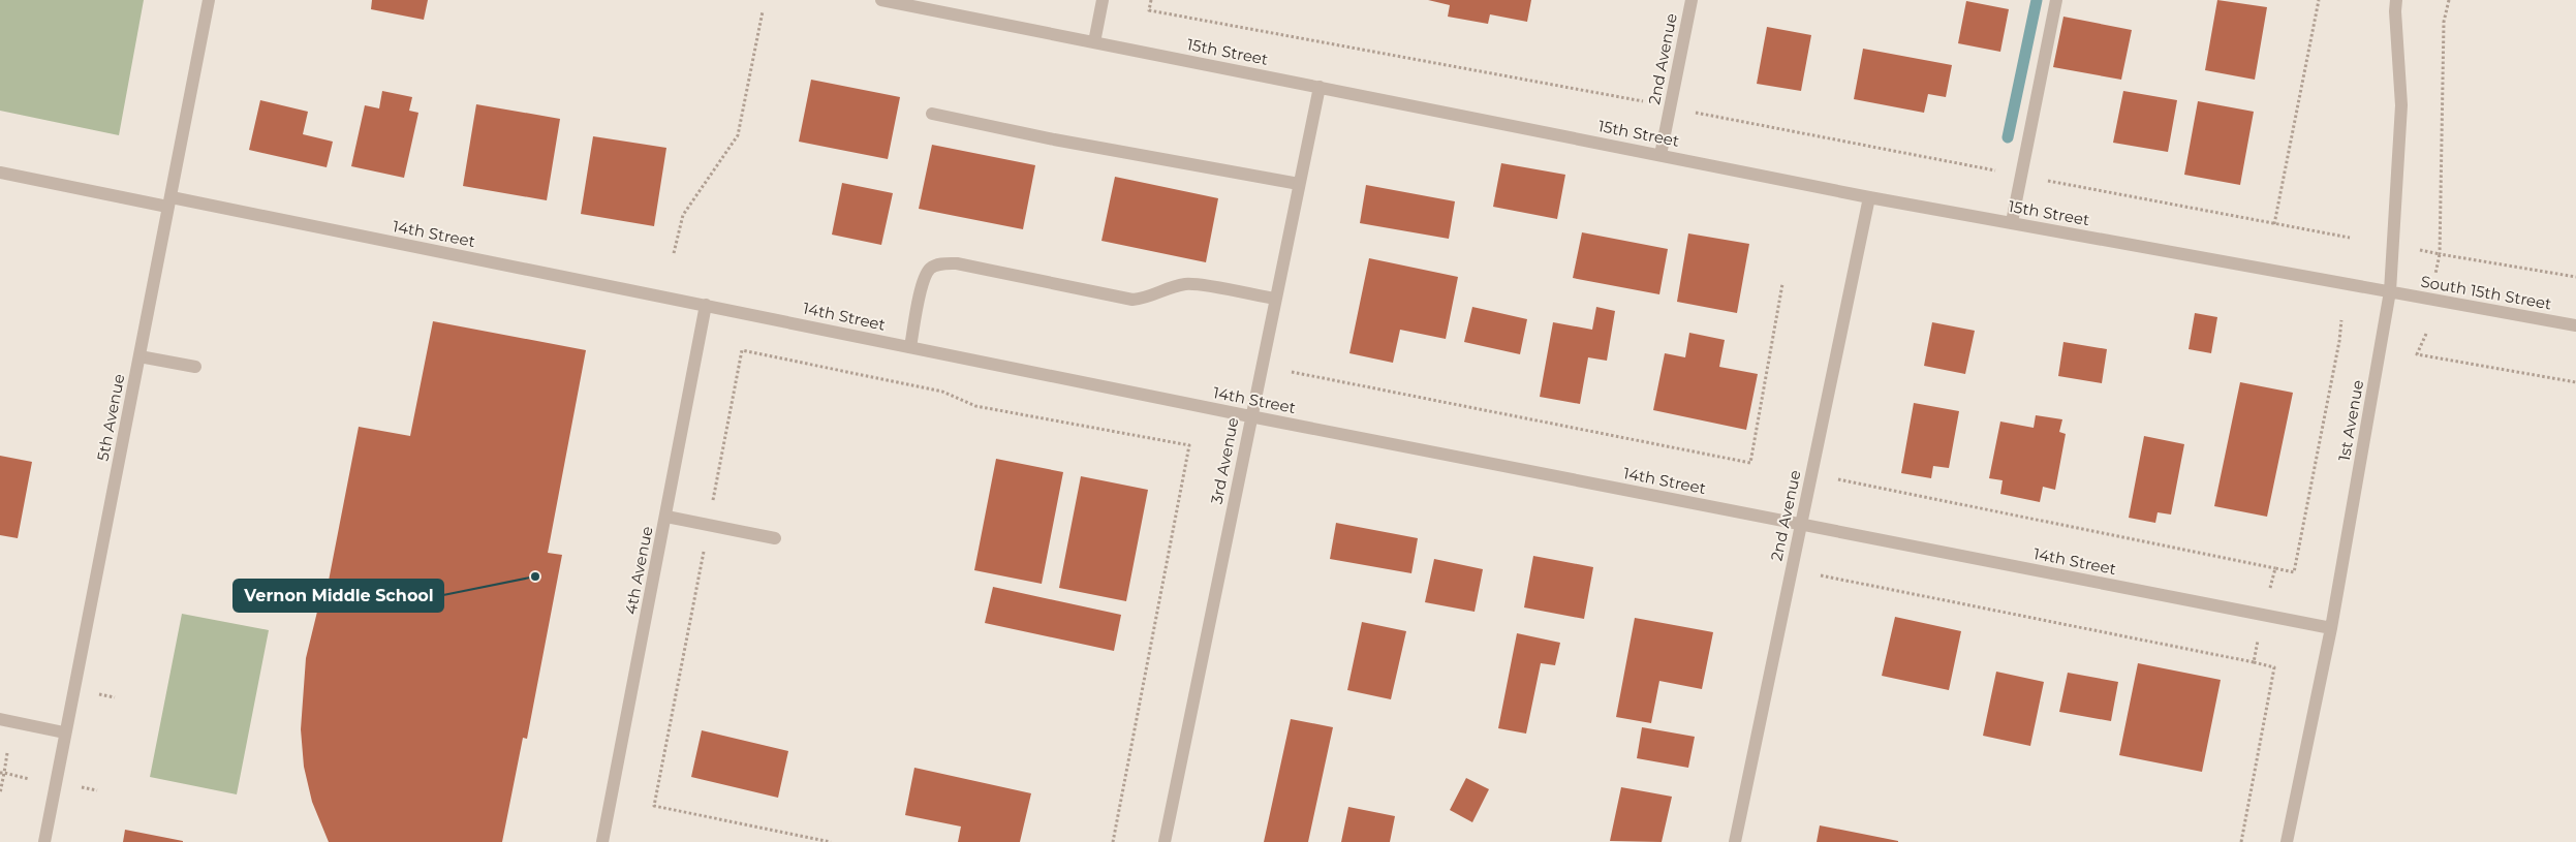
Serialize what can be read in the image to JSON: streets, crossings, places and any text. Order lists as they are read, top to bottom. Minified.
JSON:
{"streets":{"street":["15th Street","2nd Avenue","14th Street","South 15th Street","5th Avenue","1st Avenue","3rd Avenue","4th Avenue"]},"crossings":[["15th Street","2nd Avenue"],["15th Street","South 15th Street"],["15th Street","1st Avenue"],["15th Street","3rd Avenue"],["2nd Avenue","14th Street"],["14th Street","5th Avenue"],["14th Street","1st Avenue"],["14th Street","3rd Avenue"],["14th Street","4th Avenue"],["South 15th Street","1st Avenue"]],"places":["Vernon Middle School"]}
